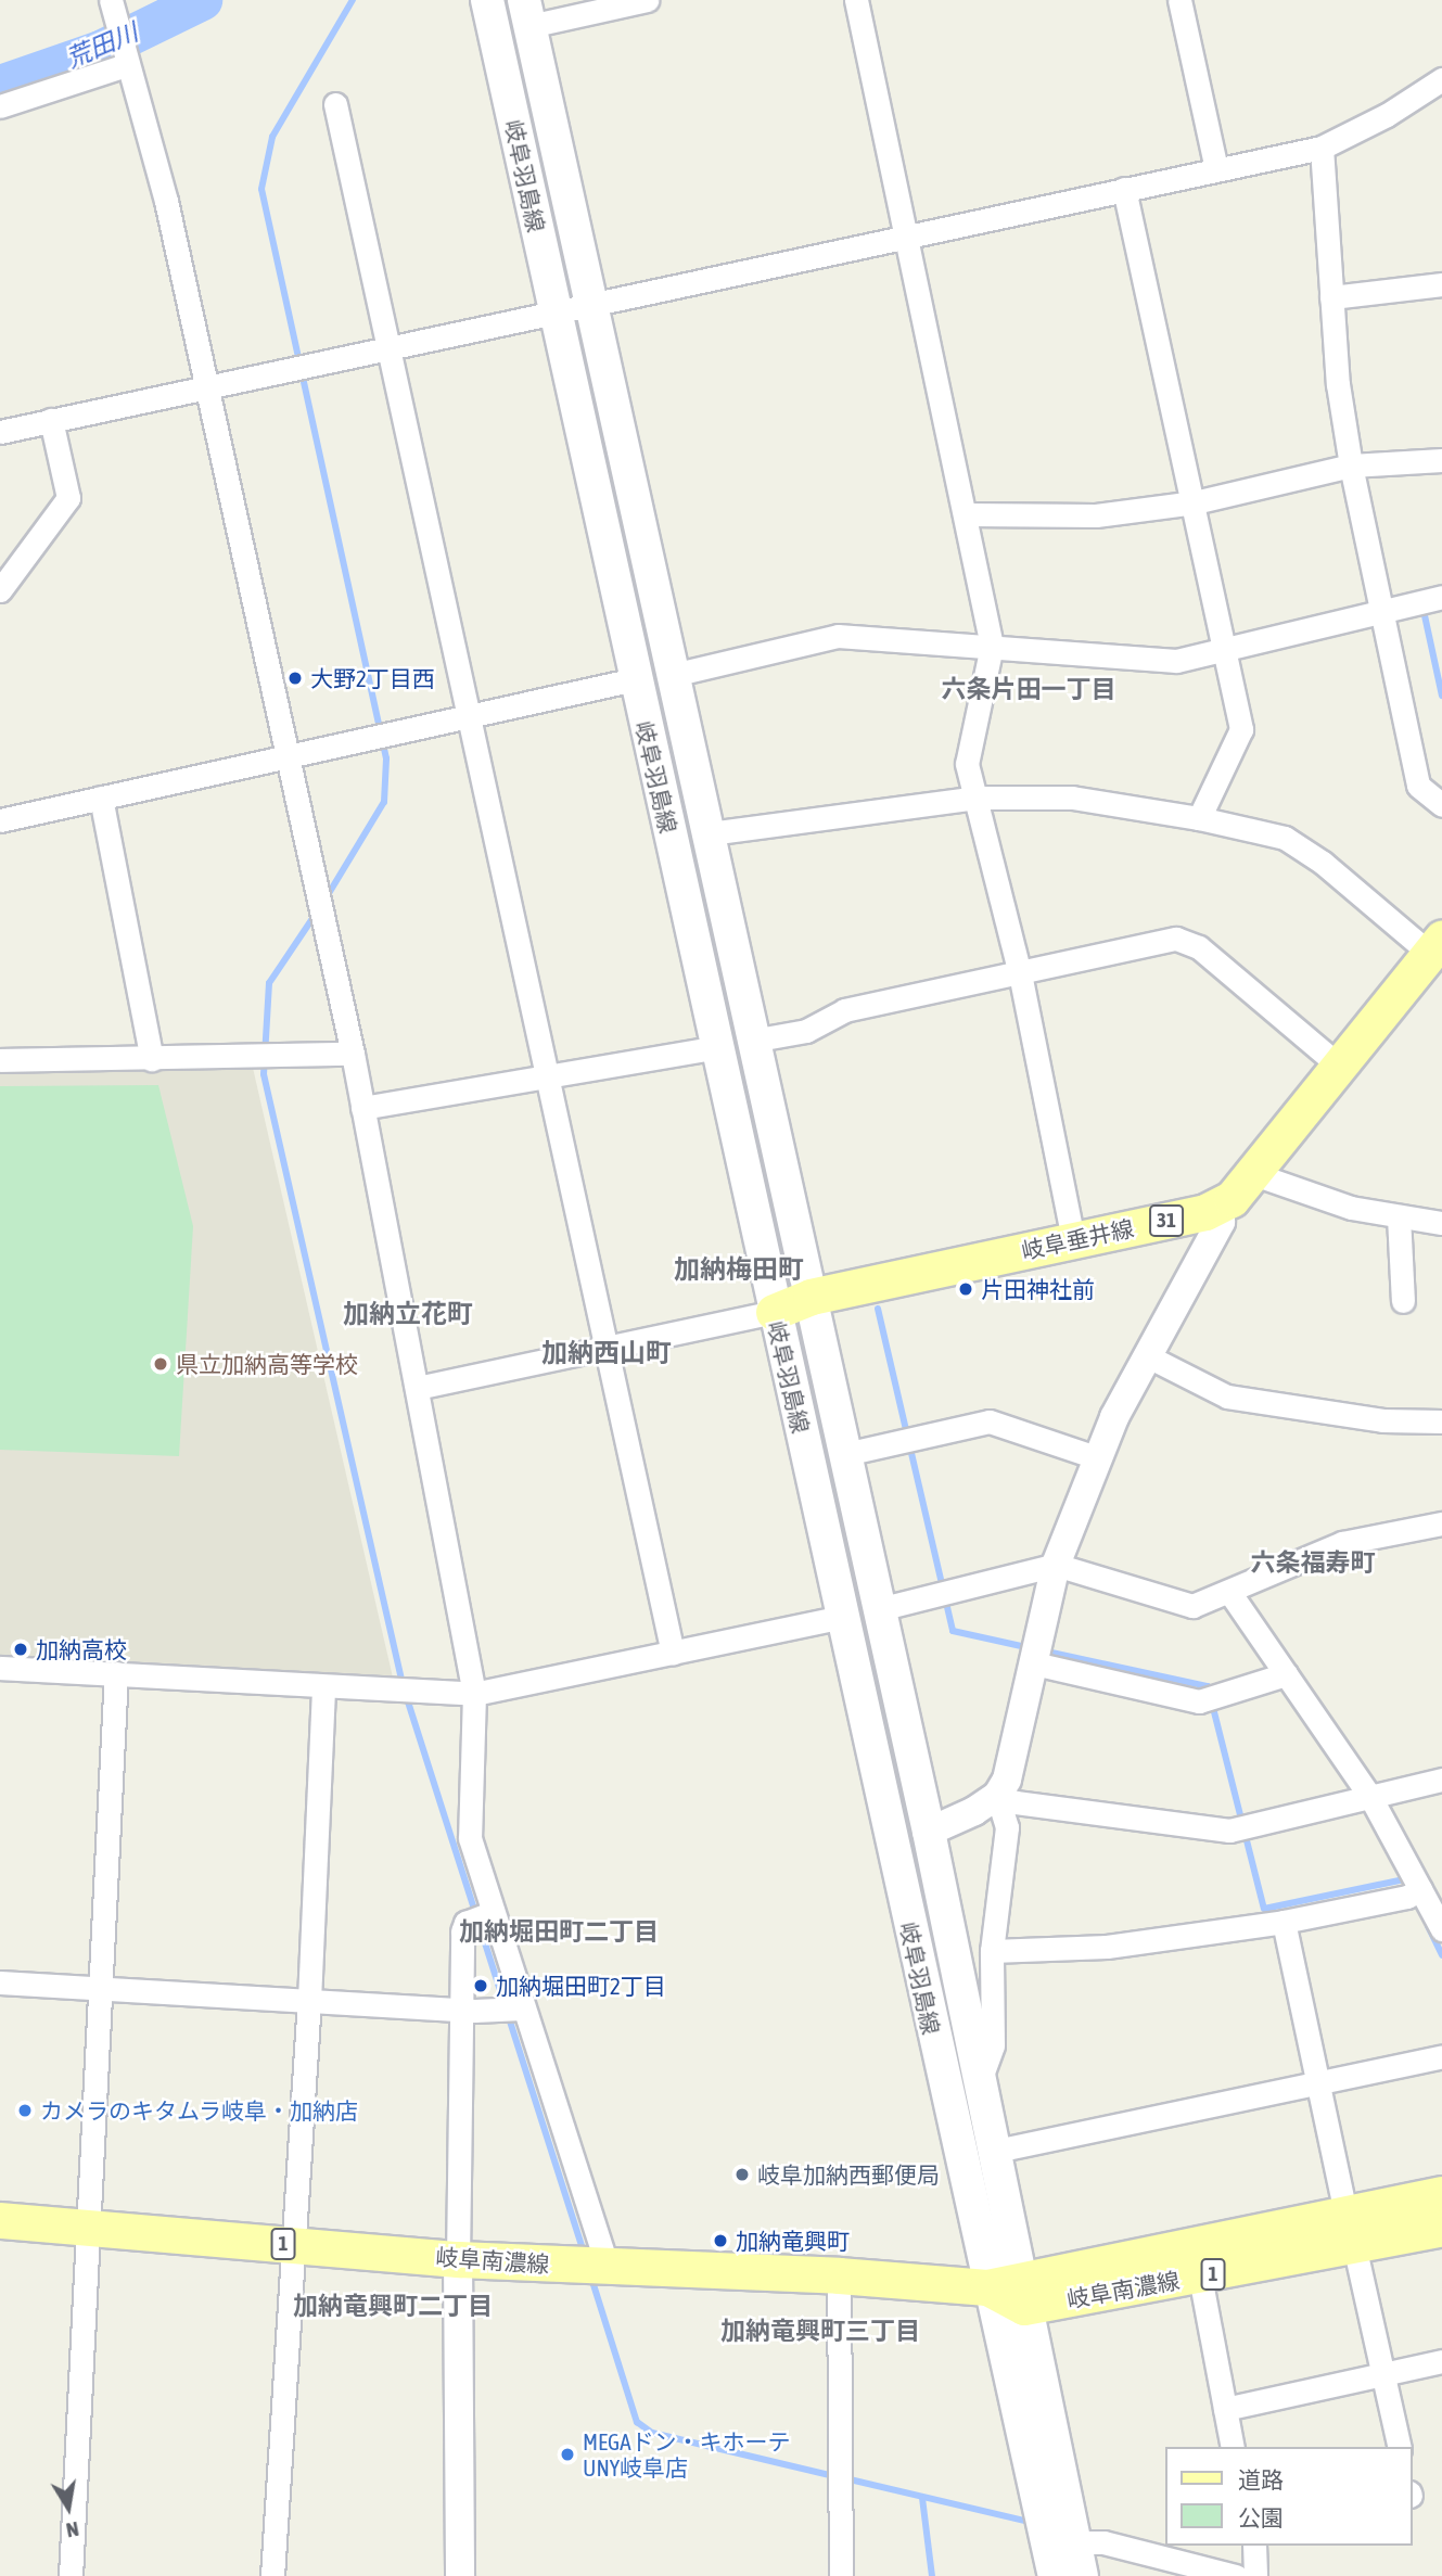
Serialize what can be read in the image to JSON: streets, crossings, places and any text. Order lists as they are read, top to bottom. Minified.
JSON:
{"streets":{"main road":["岐阜羽島線","31","岐阜垂井線","1","岐阜南濃線"]},"crossings":[["岐阜羽島線","岐阜垂井線"],["岐阜羽島線","岐阜南濃線"]],"districts":["六条片田一丁目","加納梅田町","加納立花町","加納西山町","六条福寿町","加納堀田町二丁目","加納竜興町二丁目","加納竜興町三丁目"],"water":["荒田川"],"places":["大野2丁目西","片田神社前","県立加納高等学校","加納高校","加納堀田町2丁目","カメラのキタムラ岐阜・加納店","岐阜加納西郵便局","加納竜興町","MEGAドン・キホーテ UNY岐阜店"],"legend":["道路","公園"],"north":"bottom"}
